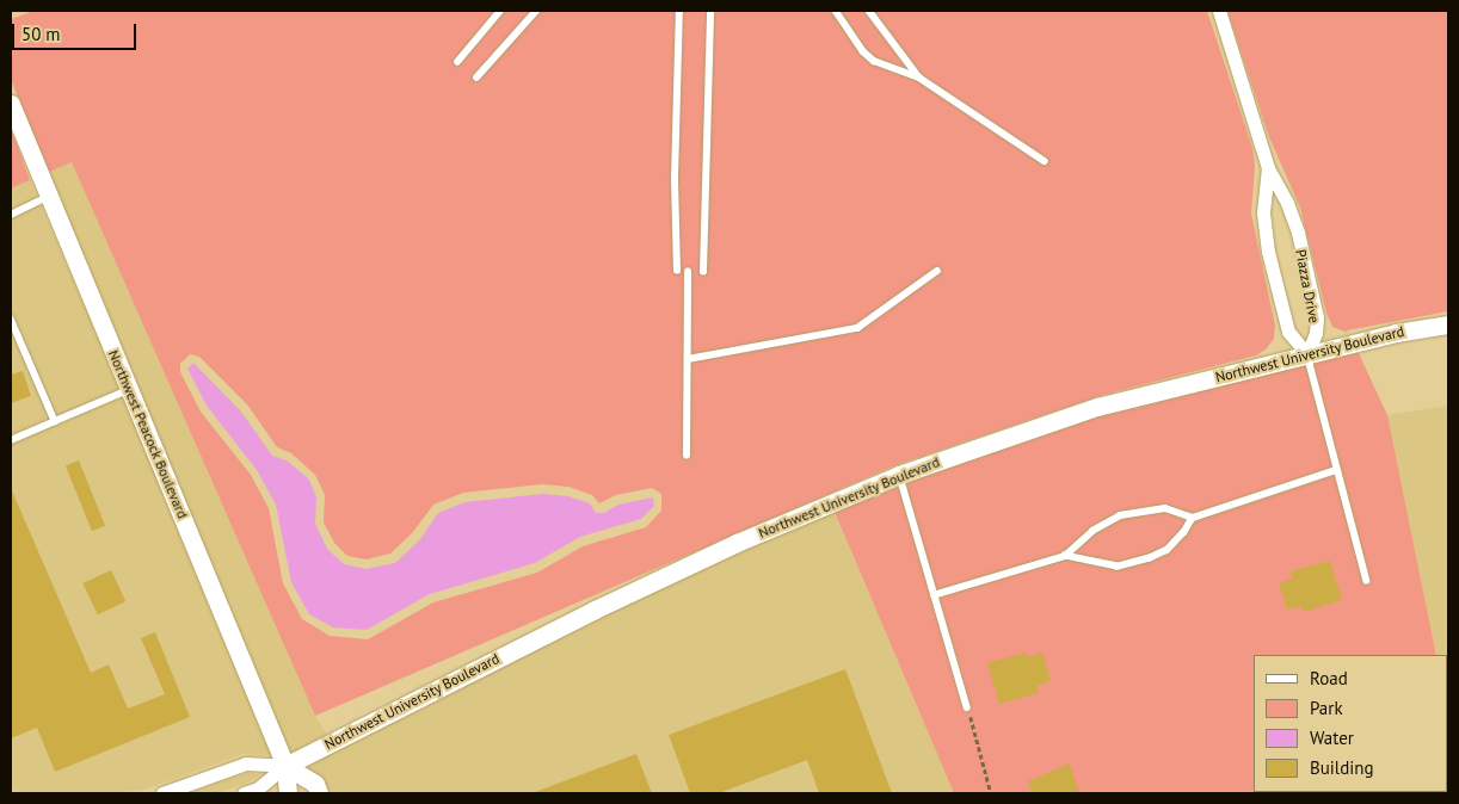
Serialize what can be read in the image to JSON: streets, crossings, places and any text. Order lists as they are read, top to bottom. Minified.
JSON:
{"streets":{"street":["Piazza Drive","Northwest University Boulevard","Northwest Peacock Boulevard"]},"crossings":[["Piazza Drive","Northwest University Boulevard"],["Northwest University Boulevard","Northwest Peacock Boulevard"]],"legend":["Road","Park","Water","Building"],"scale_bar":"50 m"}
